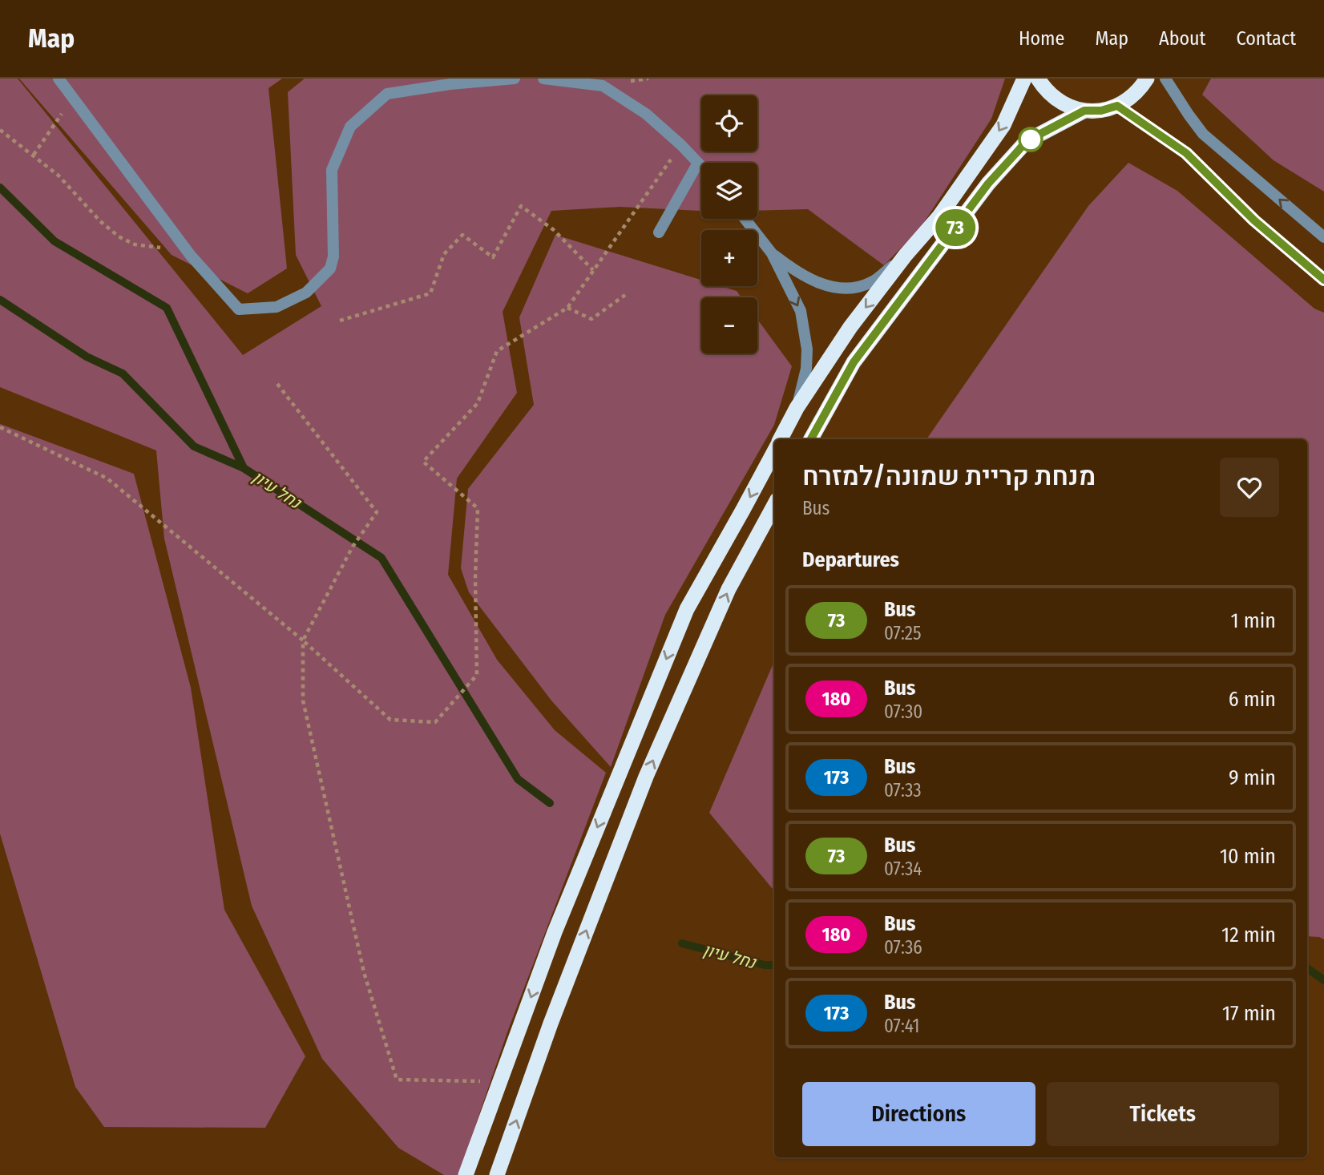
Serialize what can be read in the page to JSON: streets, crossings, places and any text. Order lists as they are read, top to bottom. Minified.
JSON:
{"water":["נחל עיון"],"lines":["bus line 73"],"page":{"header":"Map","nav":["Home","Map","About","Contact"],"on_map":"73","map_buttons":["+","−"],"heading":[["מנחת קריית שמונה/למזרח","Bus"],"Departures"],"list":[{"mark":"73","name":"Bus","note":"07:25","value":"1 min"},{"mark":"180","name":"Bus","note":"07:30","value":"6 min"},{"mark":"173","name":"Bus","note":"07:33","value":"9 min"},{"mark":"73","name":"Bus","note":"07:34","value":"10 min"},{"mark":"180","name":"Bus","note":"07:36","value":"12 min"},{"mark":"173","name":"Bus","note":"07:41","value":"17 min"}],"buttons":["Directions","Tickets"]}}
